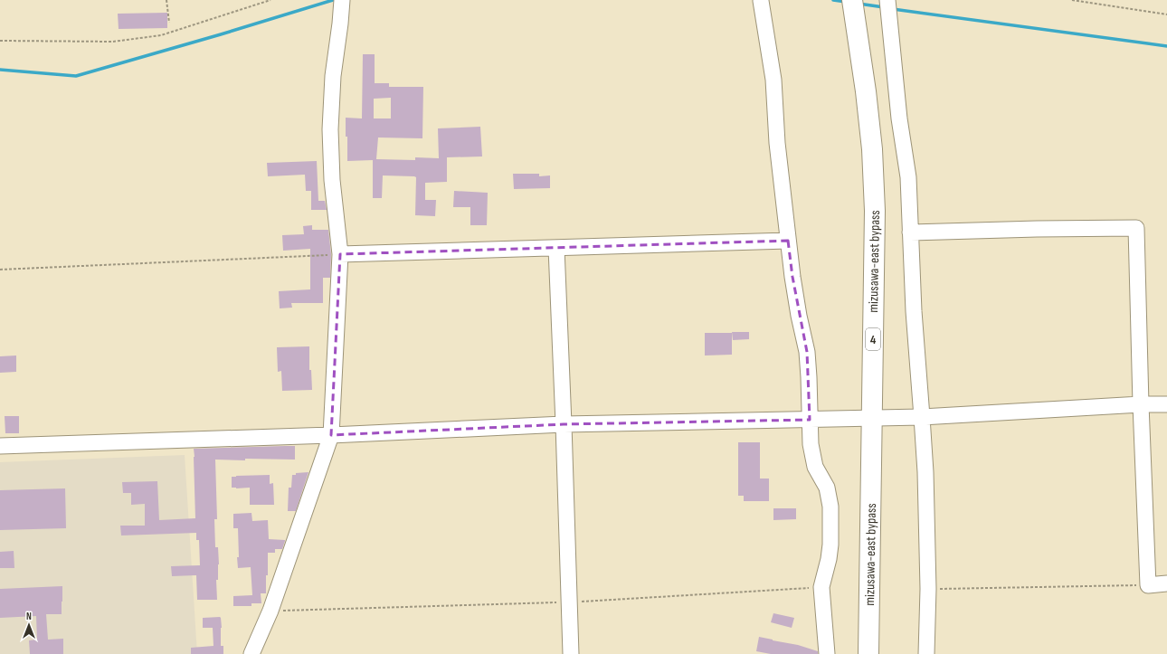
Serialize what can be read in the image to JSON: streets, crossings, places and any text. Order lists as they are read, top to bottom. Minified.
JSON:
{"streets":{"highway":["mizusawa-east bypass","4"]},"north":"top"}
